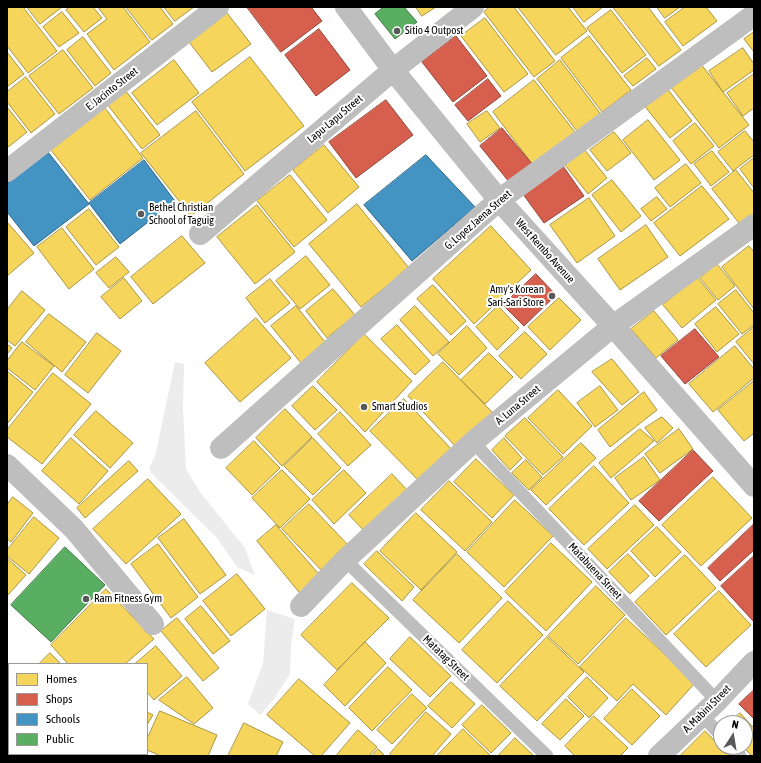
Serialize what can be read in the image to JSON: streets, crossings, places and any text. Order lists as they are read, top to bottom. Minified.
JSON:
{"streets":{"street":["E. Jacinto Street","Lapu-Lapu Street","G. Lopez Jaena Street","West Rembo Avenue","A. Luna Street","A. Mabini Street"],"lane":["Matabuena Street","Matatag Street"]},"crossings":[["Lapu-Lapu Street","West Rembo Avenue"],["G. Lopez Jaena Street","West Rembo Avenue"],["West Rembo Avenue","A. Luna Street"],["A. Luna Street","Matabuena Street"],["A. Luna Street","Matatag Street"],["Matabuena Street","A. Mabini Street"]],"places":["Sitio 4 Outpost","Bethel Christian School of Taguig","Amy's Korean Sari-Sari Store","Smart Studios","Ram Fitness Gym"],"legend":["Homes","Shops","Schools","Public"],"north":"top"}
